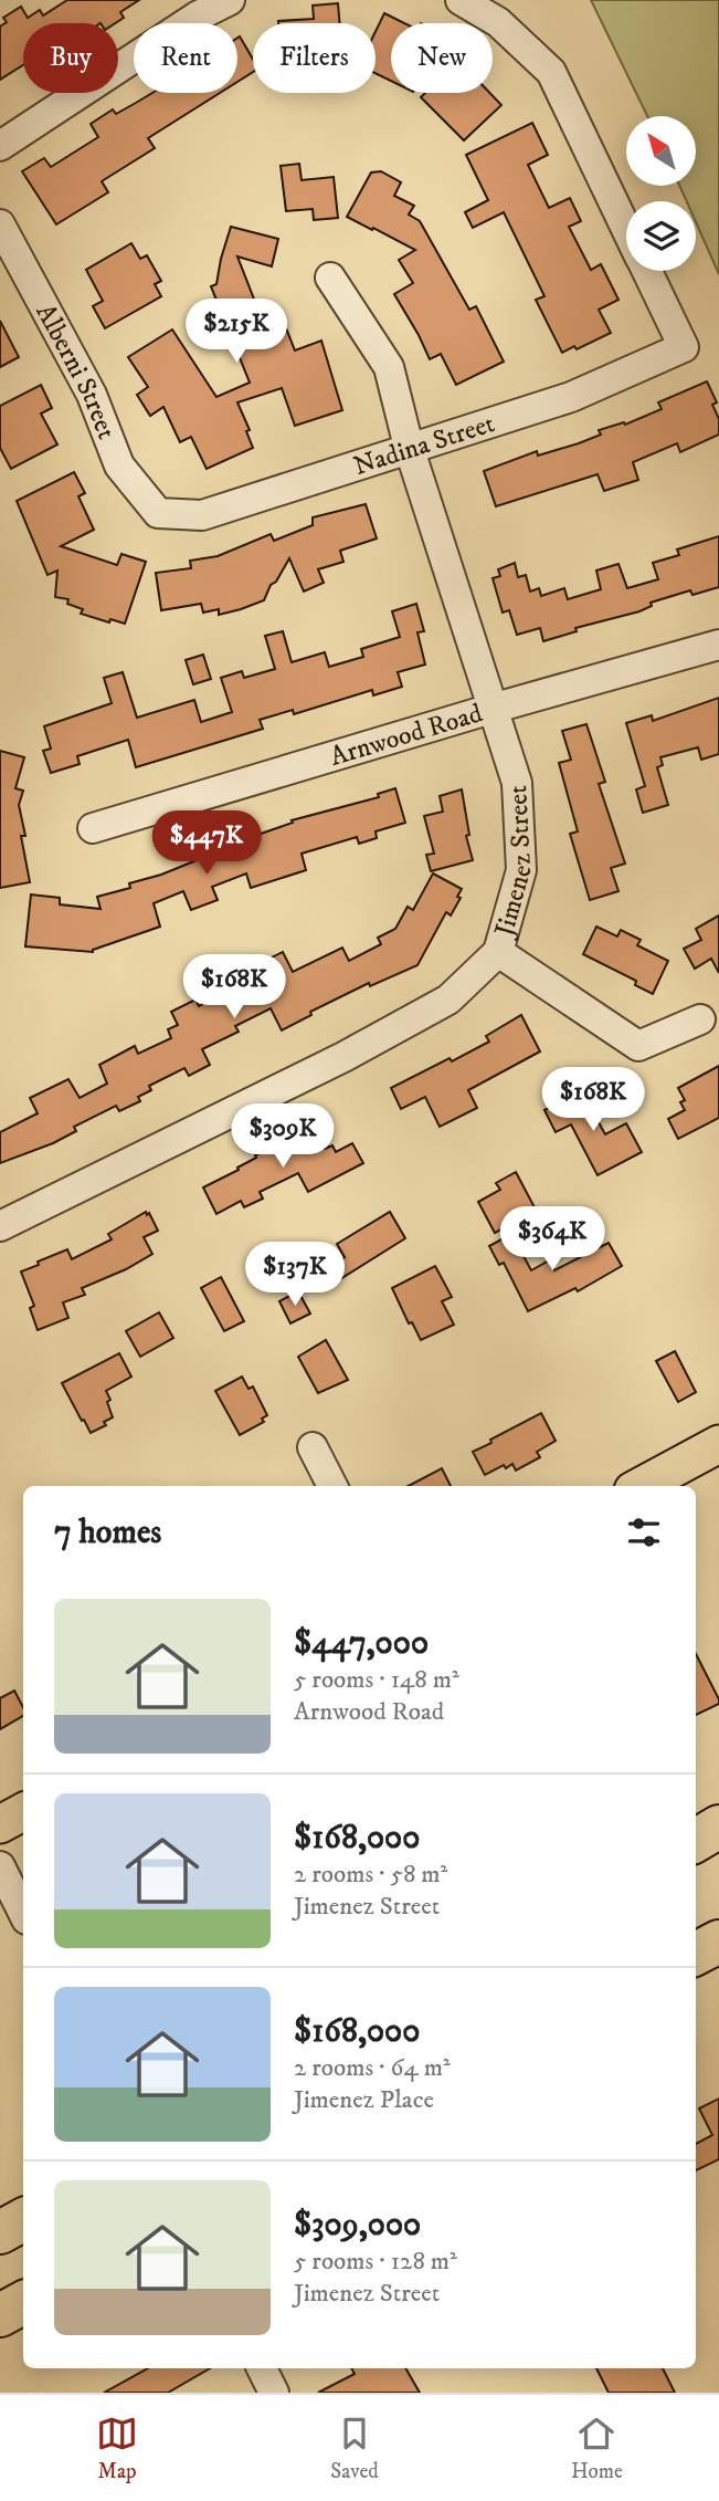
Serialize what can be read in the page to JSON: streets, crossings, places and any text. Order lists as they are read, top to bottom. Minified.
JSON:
{"streets":{"street":["Alberni Street","Nadina Street","Arnwood Road","Jimenez Street"]},"crossings":[["Alberni Street","Nadina Street"],["Nadina Street","Jimenez Street"],["Arnwood Road","Jimenez Street"]],"north":"top left","page":{"chip":["Buy","Rent","Filters","New"],"price":["$215K","$447K","$168K","$168K","$309K","$364K","$137K"],"heading":"7 homes","list":[{"name":"$447,000","note":"5 rooms · 148 m² · Arnwood Road"},{"name":"$168,000","note":"2 rooms · 58 m² · Jimenez Street"},{"name":"$168,000","note":"2 rooms · 64 m² · Jimenez Place"},{"name":"$309,000","note":"5 rooms · 128 m² · Jimenez Street"}],"tabs":["Map","Saved","Home"]}}
